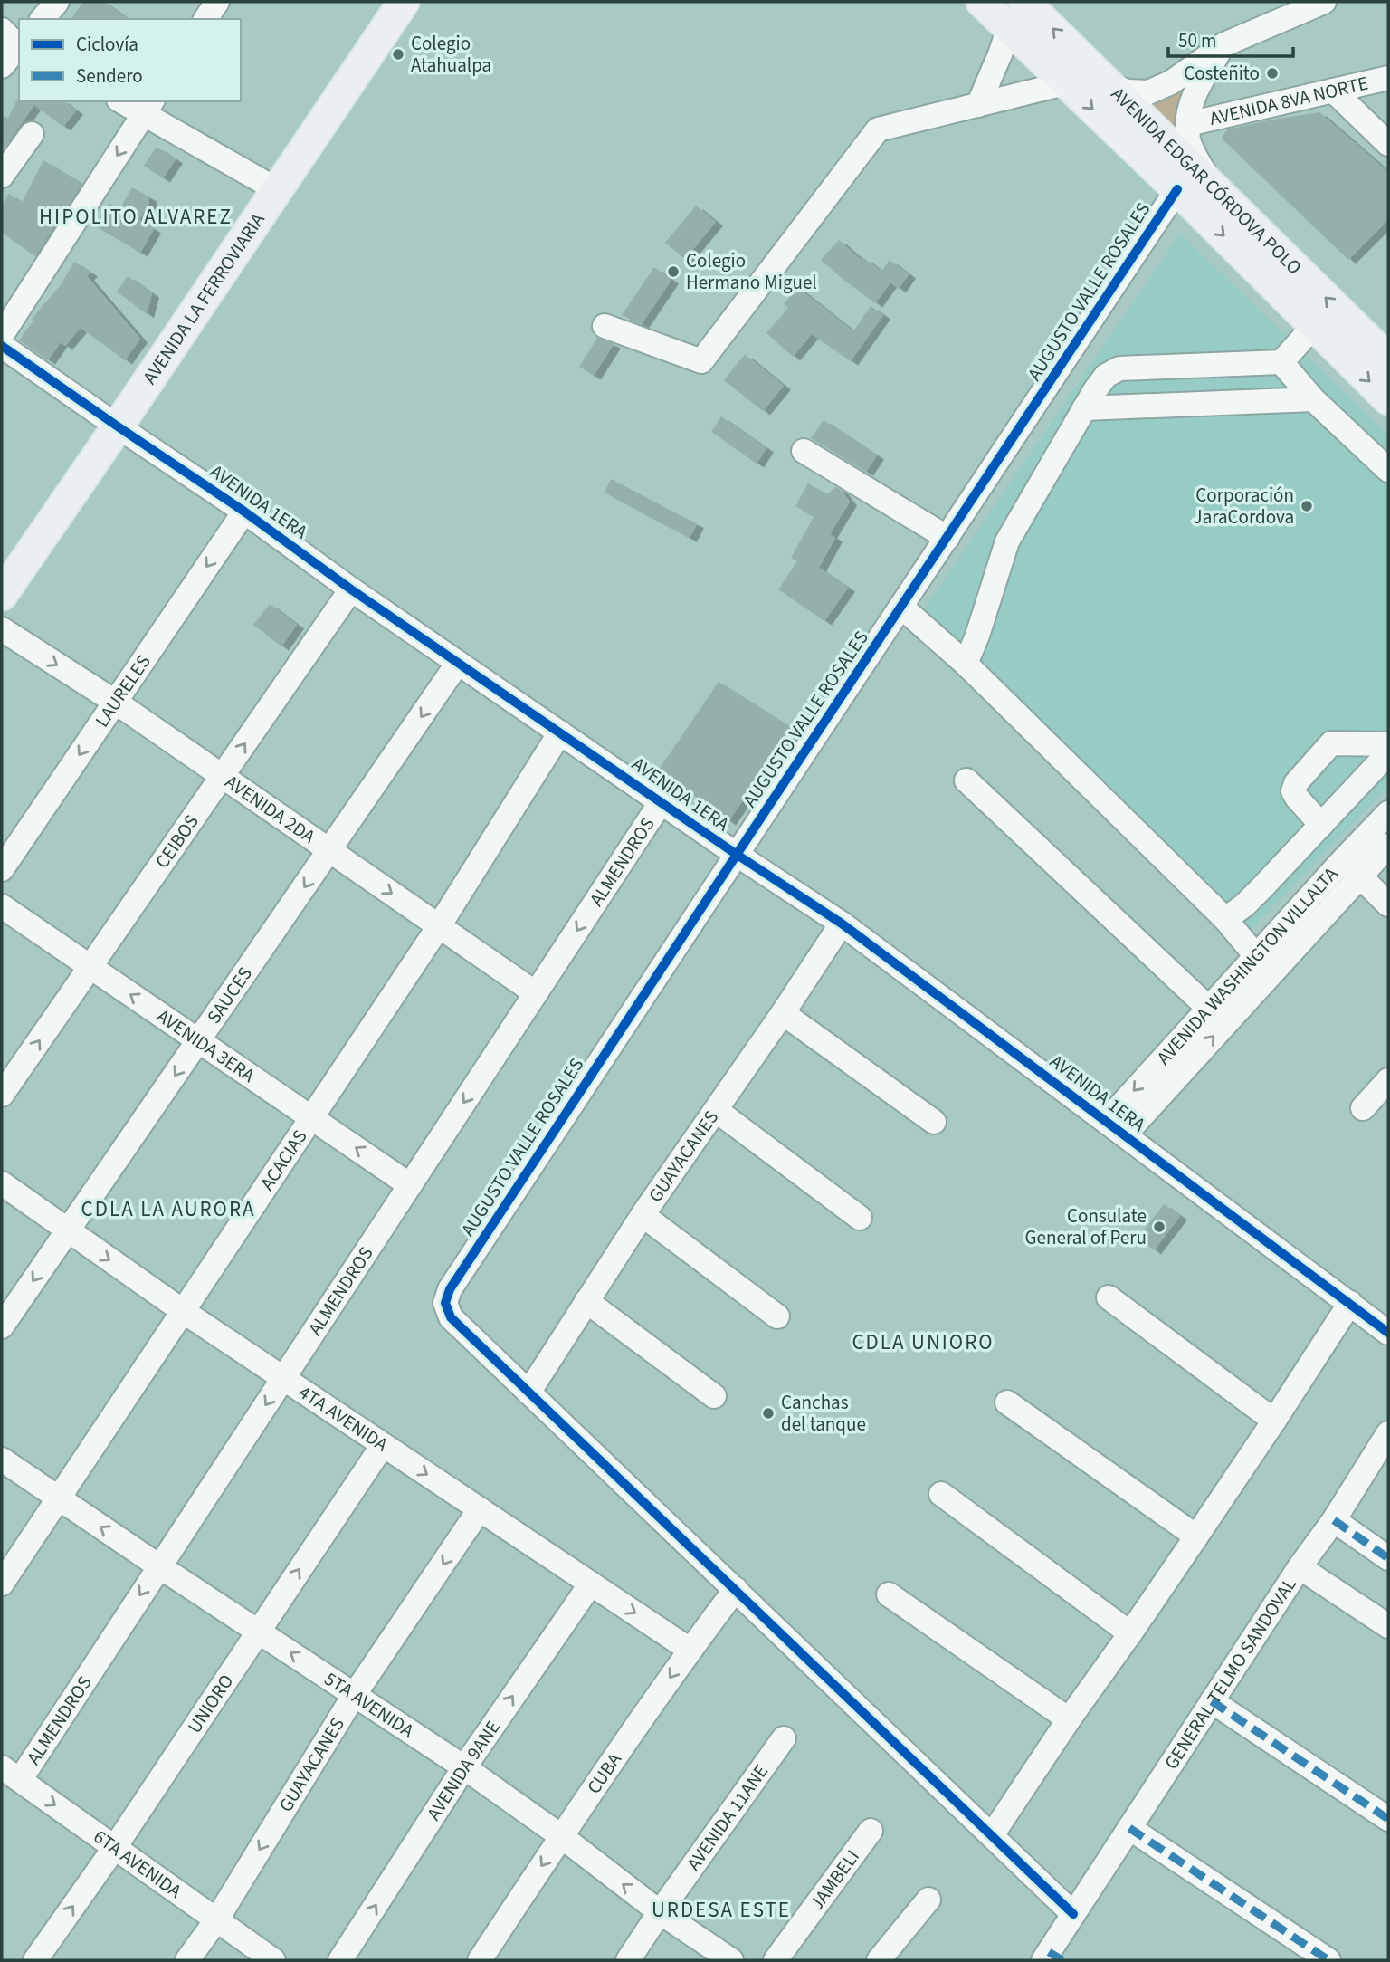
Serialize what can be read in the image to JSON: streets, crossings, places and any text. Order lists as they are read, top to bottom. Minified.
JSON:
{"streets":{"main road":["AVENIDA EDGAR CÓRDOVA POLO","AVENIDA LA FERROVIARIA"],"street":["AVENIDA 8VA NORTE","AUGUSTO VALLE ROSALES","AVENIDA 1ERA","LAURELES","AVENIDA 2DA","CEIBOS","ALMENDROS","AVENIDA WASHINGTON VILLALTA","SAUCES","AVENIDA 3ERA","GUAYACANES","ACACIAS","4TA AVENIDA","GENERAL TELMO SANDOVAL","UNIORO","5TA AVENIDA","AVENIDA 9ANE","CUBA","AVENIDA 11ANE","6TA AVENIDA","JAMBELI"]},"crossings":[["AVENIDA EDGAR CÓRDOVA POLO","AUGUSTO VALLE ROSALES"],["AUGUSTO VALLE ROSALES","AVENIDA 1ERA"],["AUGUSTO VALLE ROSALES","GUAYACANES"],["AVENIDA LA FERROVIARIA","AVENIDA 1ERA"],["AVENIDA 1ERA","LAURELES"],["AVENIDA 1ERA","CEIBOS"],["AVENIDA 1ERA","ALMENDROS"],["AVENIDA 1ERA","AVENIDA WASHINGTON VILLALTA"],["AVENIDA 1ERA","SAUCES"],["AVENIDA 1ERA","GUAYACANES"],["AVENIDA 1ERA","ACACIAS"],["LAURELES","AVENIDA 2DA"],["AVENIDA 2DA","CEIBOS"],["AVENIDA 2DA","ALMENDROS"],["AVENIDA 2DA","SAUCES"],["AVENIDA 2DA","ACACIAS"],["CEIBOS","AVENIDA 3ERA"],["ALMENDROS","AVENIDA 3ERA"],["ALMENDROS","4TA AVENIDA"],["ALMENDROS","5TA AVENIDA"],["ALMENDROS","6TA AVENIDA"],["SAUCES","AVENIDA 3ERA"],["SAUCES","4TA AVENIDA"],["AVENIDA 3ERA","ACACIAS"],["GUAYACANES","4TA AVENIDA"],["GUAYACANES","5TA AVENIDA"],["GUAYACANES","6TA AVENIDA"],["ACACIAS","4TA AVENIDA"],["ACACIAS","5TA AVENIDA"],["4TA AVENIDA","UNIORO"],["4TA AVENIDA","AVENIDA 9ANE"],["4TA AVENIDA","CUBA"],["UNIORO","5TA AVENIDA"],["UNIORO","6TA AVENIDA"],["5TA AVENIDA","AVENIDA 9ANE"],["5TA AVENIDA","CUBA"],["5TA AVENIDA","AVENIDA 11ANE"]],"one_way":["LAURELES","AVENIDA 2DA","CEIBOS","ALMENDROS","SAUCES","AVENIDA 3ERA","GUAYACANES","UNIORO","5TA AVENIDA","AVENIDA 9ANE","CUBA","6TA AVENIDA"],"districts":["HIPOLITO ALVAREZ","CDLA LA AURORA","CDLA UNIORO","URDESA ESTE"],"places":["Colegio Atahualpa","Costeñito","Colegio Hermano Miguel","Corporación JaraCordova","Consulate General of Peru","Canchas del tanque"],"legend":["Ciclovía","Sendero"],"scale_bar":"50 m"}
